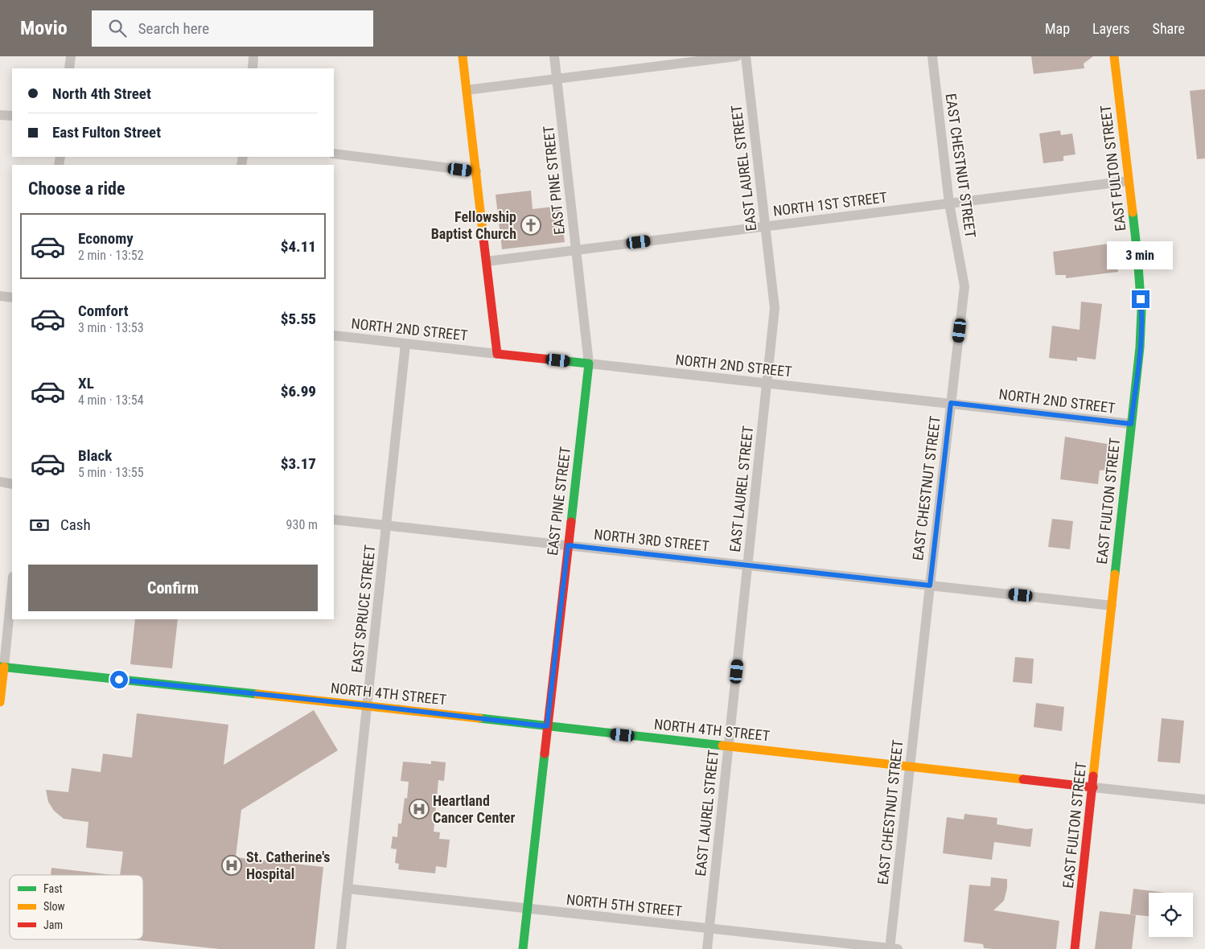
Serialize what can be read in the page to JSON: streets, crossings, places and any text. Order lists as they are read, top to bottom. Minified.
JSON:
{"streets":{"main road":["EAST FULTON STREET","EAST PINE STREET","NORTH 2ND STREET","NORTH 4TH STREET"],"street":["EAST CHESTNUT STREET","EAST LAUREL STREET","NORTH 1ST STREET","NORTH 3RD STREET","EAST SPRUCE STREET","NORTH 5TH STREET"]},"crossings":[["EAST CHESTNUT STREET","NORTH 1ST STREET"],["EAST CHESTNUT STREET","NORTH 2ND STREET"],["EAST CHESTNUT STREET","NORTH 3RD STREET"],["EAST CHESTNUT STREET","NORTH 4TH STREET"],["EAST CHESTNUT STREET","NORTH 5TH STREET"],["EAST LAUREL STREET","NORTH 1ST STREET"],["EAST LAUREL STREET","NORTH 2ND STREET"],["EAST LAUREL STREET","NORTH 3RD STREET"],["EAST LAUREL STREET","NORTH 4TH STREET"],["EAST LAUREL STREET","NORTH 5TH STREET"],["EAST FULTON STREET","NORTH 1ST STREET"],["EAST FULTON STREET","NORTH 2ND STREET"],["EAST FULTON STREET","NORTH 3RD STREET"],["EAST FULTON STREET","NORTH 4TH STREET"],["EAST PINE STREET","NORTH 1ST STREET"],["EAST PINE STREET","NORTH 2ND STREET"],["EAST PINE STREET","NORTH 3RD STREET"],["EAST PINE STREET","NORTH 4TH STREET"],["EAST PINE STREET","NORTH 5TH STREET"],["NORTH 2ND STREET","EAST SPRUCE STREET"],["NORTH 3RD STREET","EAST SPRUCE STREET"],["EAST SPRUCE STREET","NORTH 4TH STREET"],["EAST SPRUCE STREET","NORTH 5TH STREET"]],"places":{"church":["Fellowship Baptist Church"],"hospital":["Heartland Cancer Center","St. Catherine's Hospital"]},"legend":["Fast","Slow","Jam"],"page":{"header":"Movio","search":"Search here","nav":["Map","Layers","Share"],"banner":["North 4th Street","East Fulton Street"],"heading":"Choose a ride","list":[{"name":"Economy","note":"2 min · 13:52","value":"$4.11"},{"name":"Comfort","note":"3 min · 13:53","value":"$5.55"},{"name":"XL","note":"4 min · 13:54","value":"$6.99"},{"name":"Black","note":"5 min · 13:55","value":"$3.17"}],"bubble":"3 min","pay":["Cash","930 m"],"buttons":"Confirm"}}
